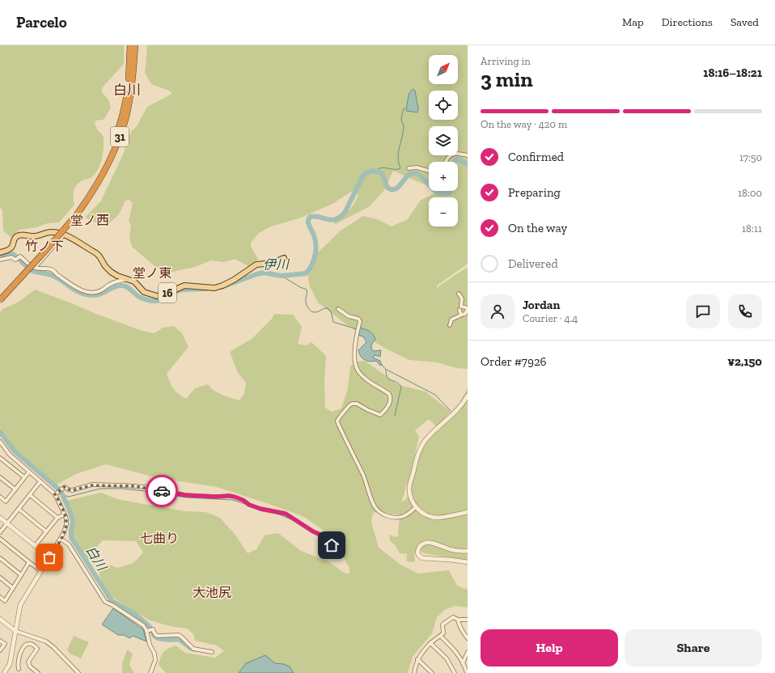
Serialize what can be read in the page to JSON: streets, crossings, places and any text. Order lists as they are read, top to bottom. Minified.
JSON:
{"streets":{"highway":["31"],"main road":["16"]},"districts":["白川","堂ノ西","竹ノ下","堂ノ東","七曲り","大池尻"],"water":["伊川","白川"],"north":"top right","page":{"header":"Parcelo","nav":["Map","Directions","Saved"],"heading":["3 min","Arriving in","18:16–18:21"],"panel":["Jordan","Courier · 4.4","Order #7926","¥2,150"],"map_buttons":["+","−"],"bar":"On the way · 420 m","list":[["Confirmed","17:50"],["Preparing","18:00"],["On the way","18:11"],"Delivered"],"buttons":["Help","Share"]}}
